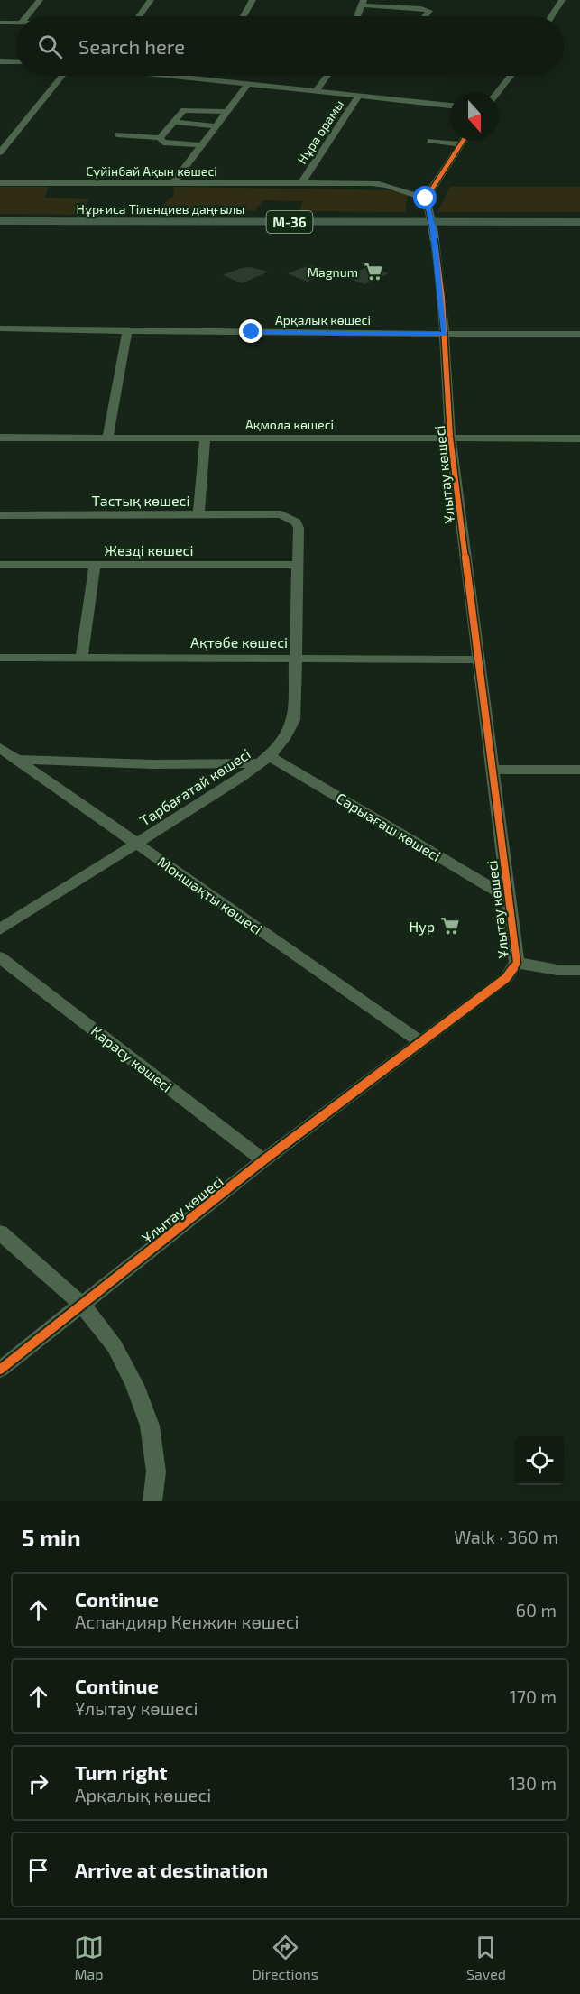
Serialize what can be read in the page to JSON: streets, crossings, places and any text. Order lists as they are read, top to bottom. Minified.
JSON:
{"streets":{"main road":["Нұрғиса Тілендиев даңғылы","M-36"],"street":["Нұра орамы","Сүйінбай Ақын көшесі","Арқалық көшесі","Ақмола көшесі","Ұлытау көшесі","Тастық көшесі","Жезді көшесі","Ақтөбе көшесі","Тарбағатай көшесі","Сарыағаш көшесі","Моншақты көшесі","Қарасу көшесі"]},"crossings":[["Нұра орамы","Сүйінбай Ақын көшесі"],["Сүйінбай Ақын көшесі","Ұлытау көшесі"],["Нұрғиса Тілендиев даңғылы","Ұлытау көшесі"],["Арқалық көшесі","Ұлытау көшесі"],["Ақмола көшесі","Ұлытау көшесі"],["Ұлытау көшесі","Ақтөбе көшесі"],["Ұлытау көшесі","Сарыағаш көшесі"],["Ұлытау көшесі","Моншақты көшесі"],["Ұлытау көшесі","Қарасу көшесі"],["Тастық көшесі","Тарбағатай көшесі"],["Жезді көшесі","Тарбағатай көшесі"],["Ақтөбе көшесі","Тарбағатай көшесі"],["Тарбағатай көшесі","Сарыағаш көшесі"],["Тарбағатай көшесі","Моншақты көшесі"]],"places":{"supermarket":["Magnum","Нур"]},"north":"bottom","page":{"search":"Search here","heading":["5 min","Walk · 360 m"],"list":[["Continue","Аспандияр Кенжин көшесі","60 m"],["Continue","Ұлытау көшесі","170 m"],["Turn right","Арқалық көшесі","130 m"],"Arrive at destination"],"nav":["Map","Directions","Saved"]}}
